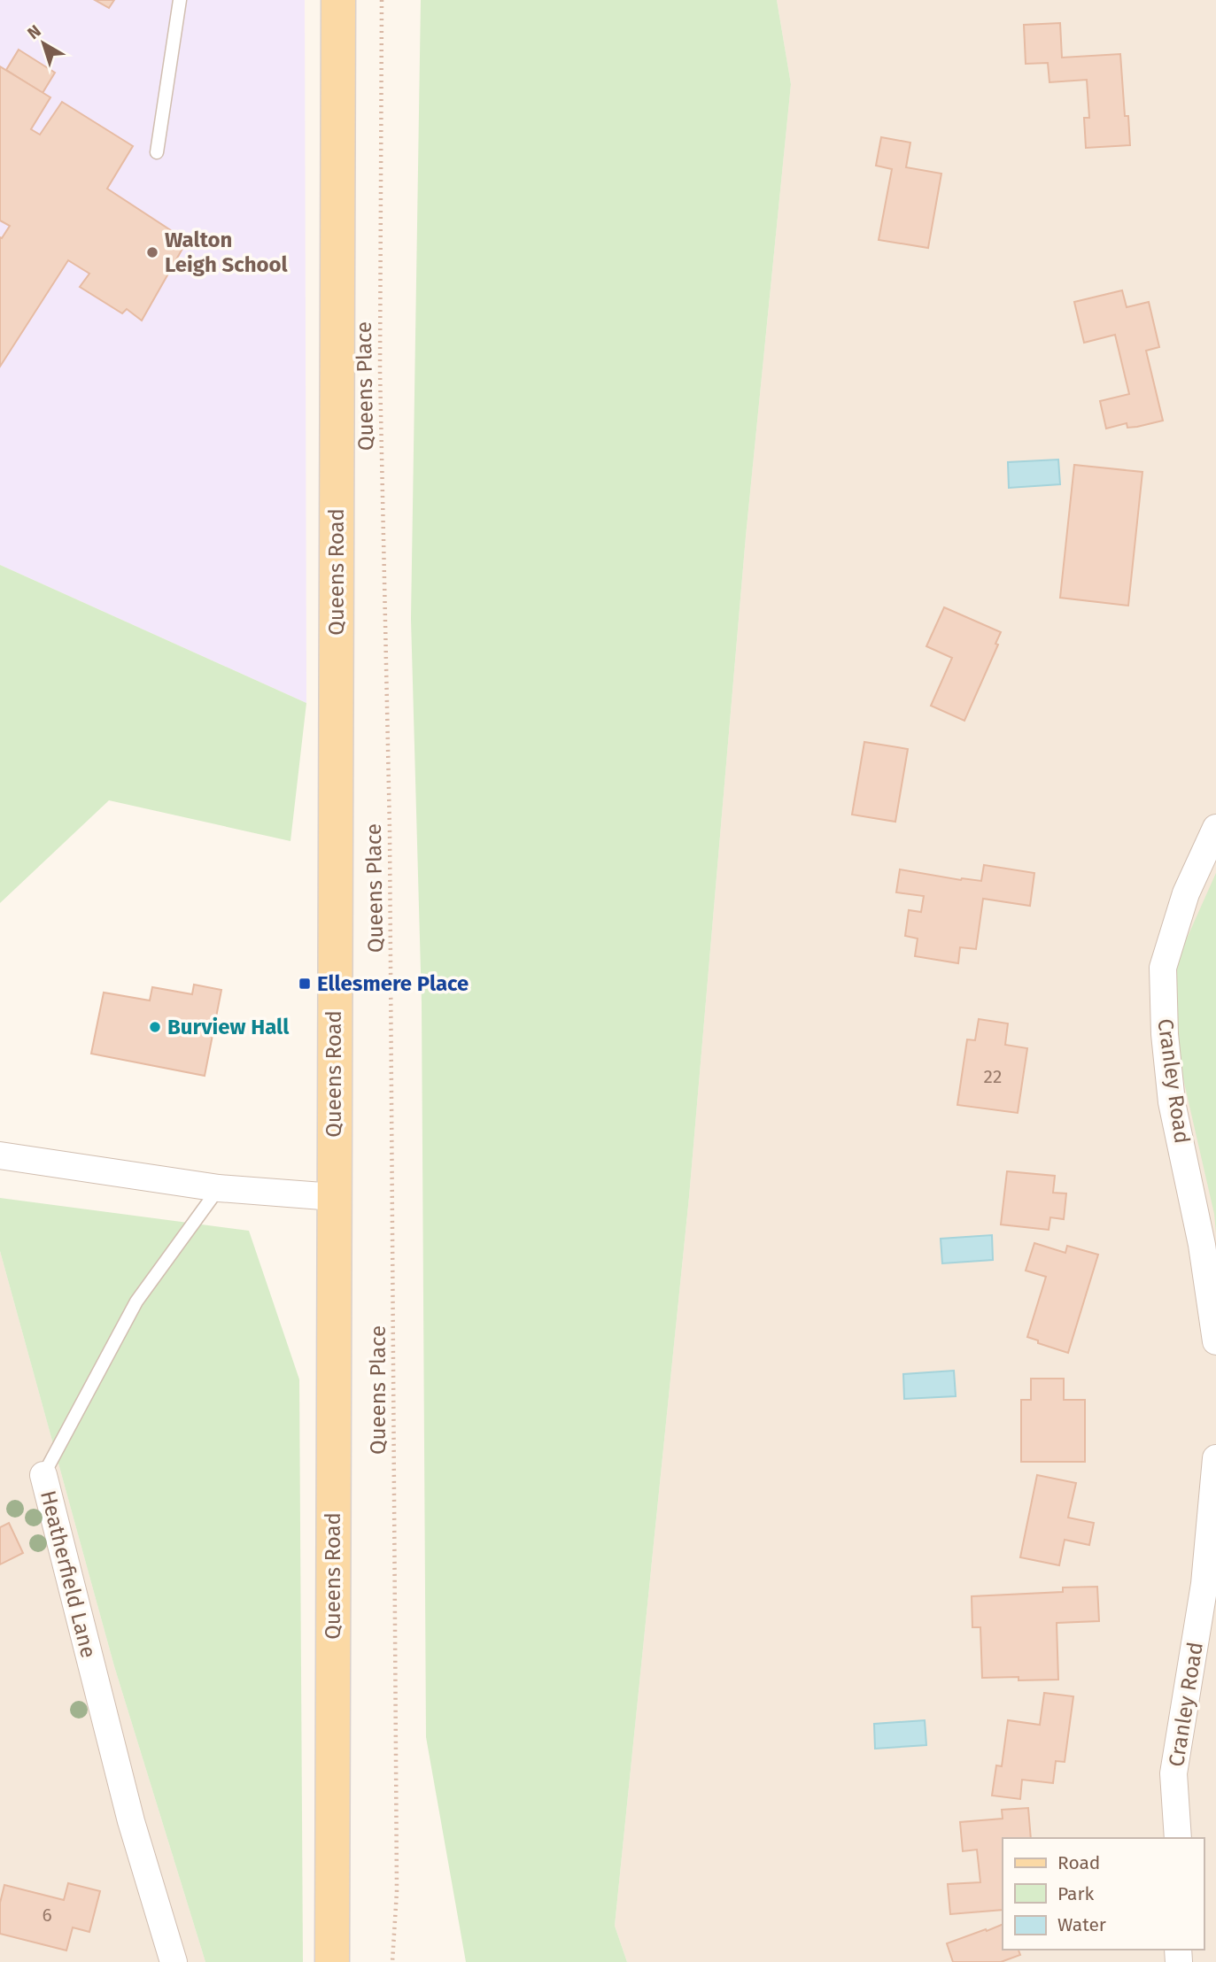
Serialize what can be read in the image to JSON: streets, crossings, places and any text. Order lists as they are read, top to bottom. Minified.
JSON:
{"streets":{"main road":["Queens Road"],"street":["Cranley Road","Heatherfield Lane"],"path":["Queens Place"]},"places":{"other":["Walton Leigh School","Burview Hall"],"transit":["Ellesmere Place"]},"house_numbers":["22","6"],"legend":["Road","Park","Water"],"north":"top left"}
